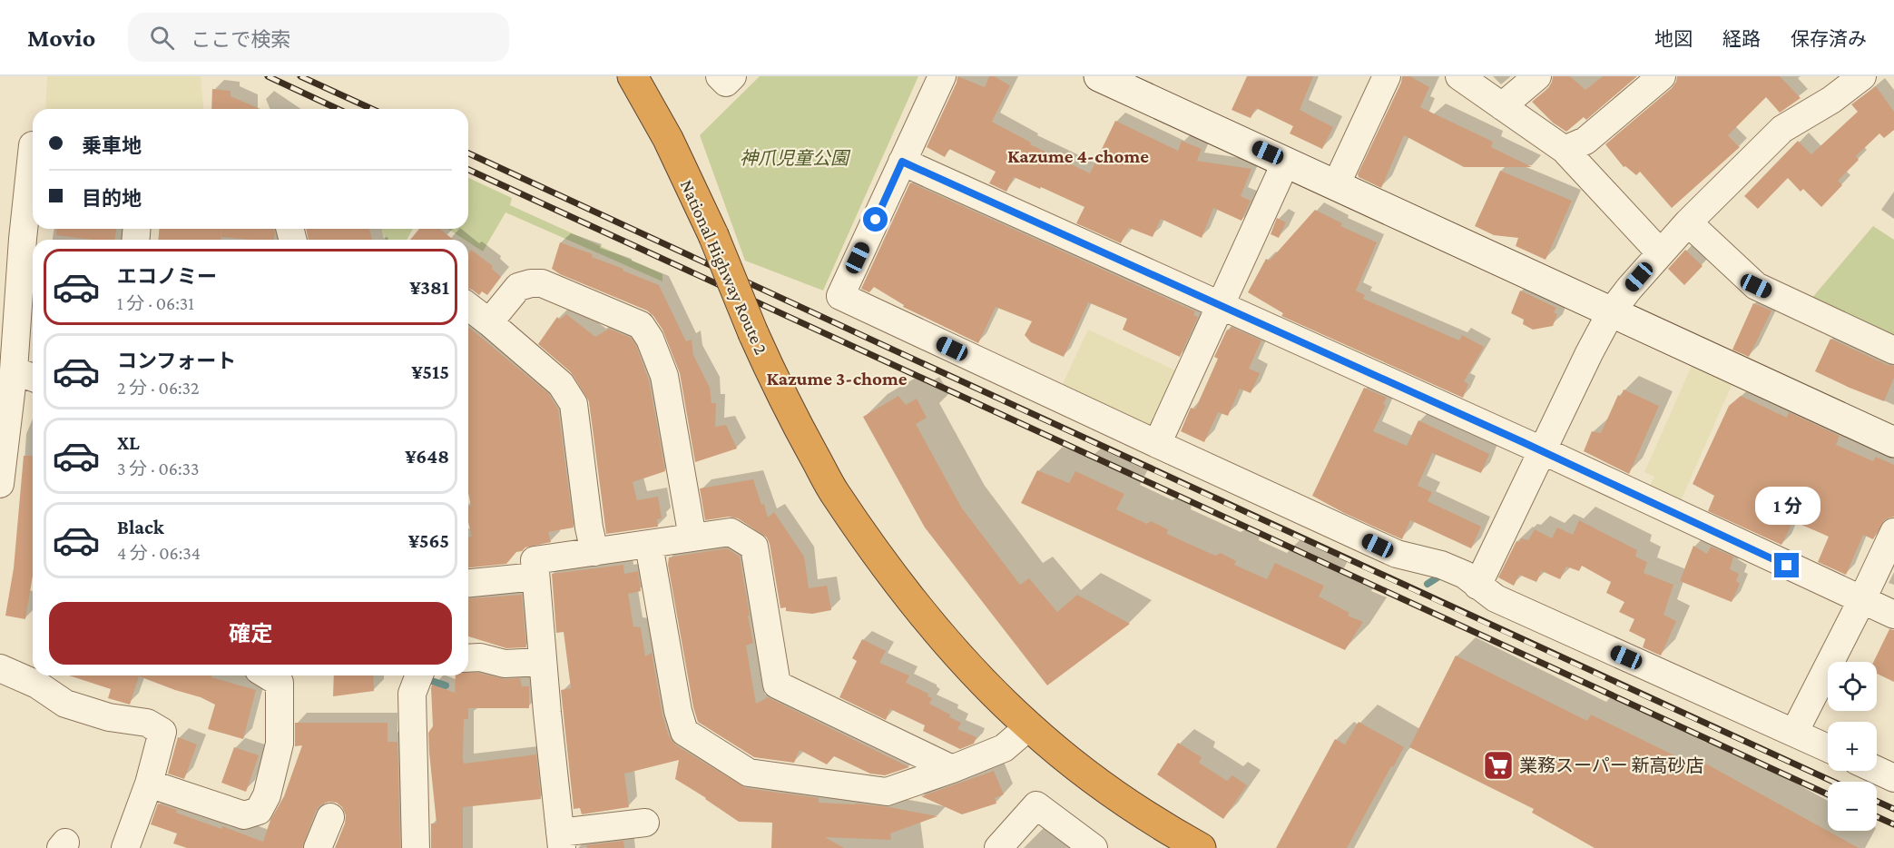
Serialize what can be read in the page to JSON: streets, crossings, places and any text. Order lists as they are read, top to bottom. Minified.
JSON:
{"streets":{"highway":["National Highway Route 2"]},"districts":["Kazume 4-chome","Kazume 3-chome"],"parks":["神爪児童公園"],"places":{"supermarket":["業務スーパー 新高砂店"]},"page":{"header":"Movio","search":"ここで検索","nav":["地図","経路","保存済み"],"banner":["乗車地","目的地"],"list":[{"name":"エコノミー","note":"1 分 · 06:31","value":"¥381"},{"name":"コンフォート","note":"2 分 · 06:32","value":"¥515"},{"name":"XL","note":"3 分 · 06:33","value":"¥648"},{"name":"Black","note":"4 分 · 06:34","value":"¥565"}],"bubble":"1 分","buttons":"確定","map_buttons":["+","−"]}}
